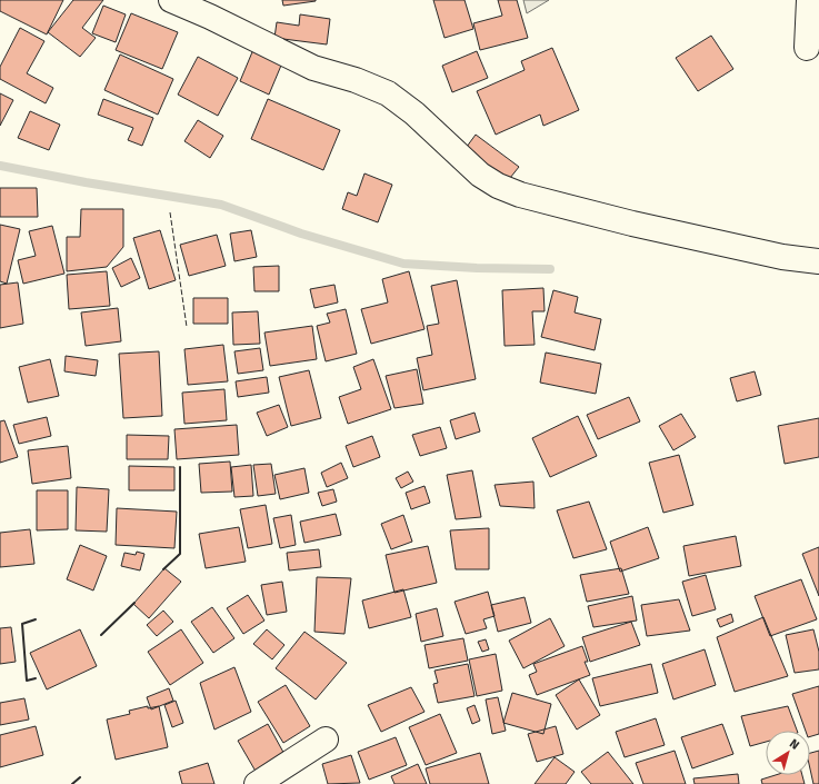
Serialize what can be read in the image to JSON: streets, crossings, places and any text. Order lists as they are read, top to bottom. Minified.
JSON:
{"north":"top right"}
